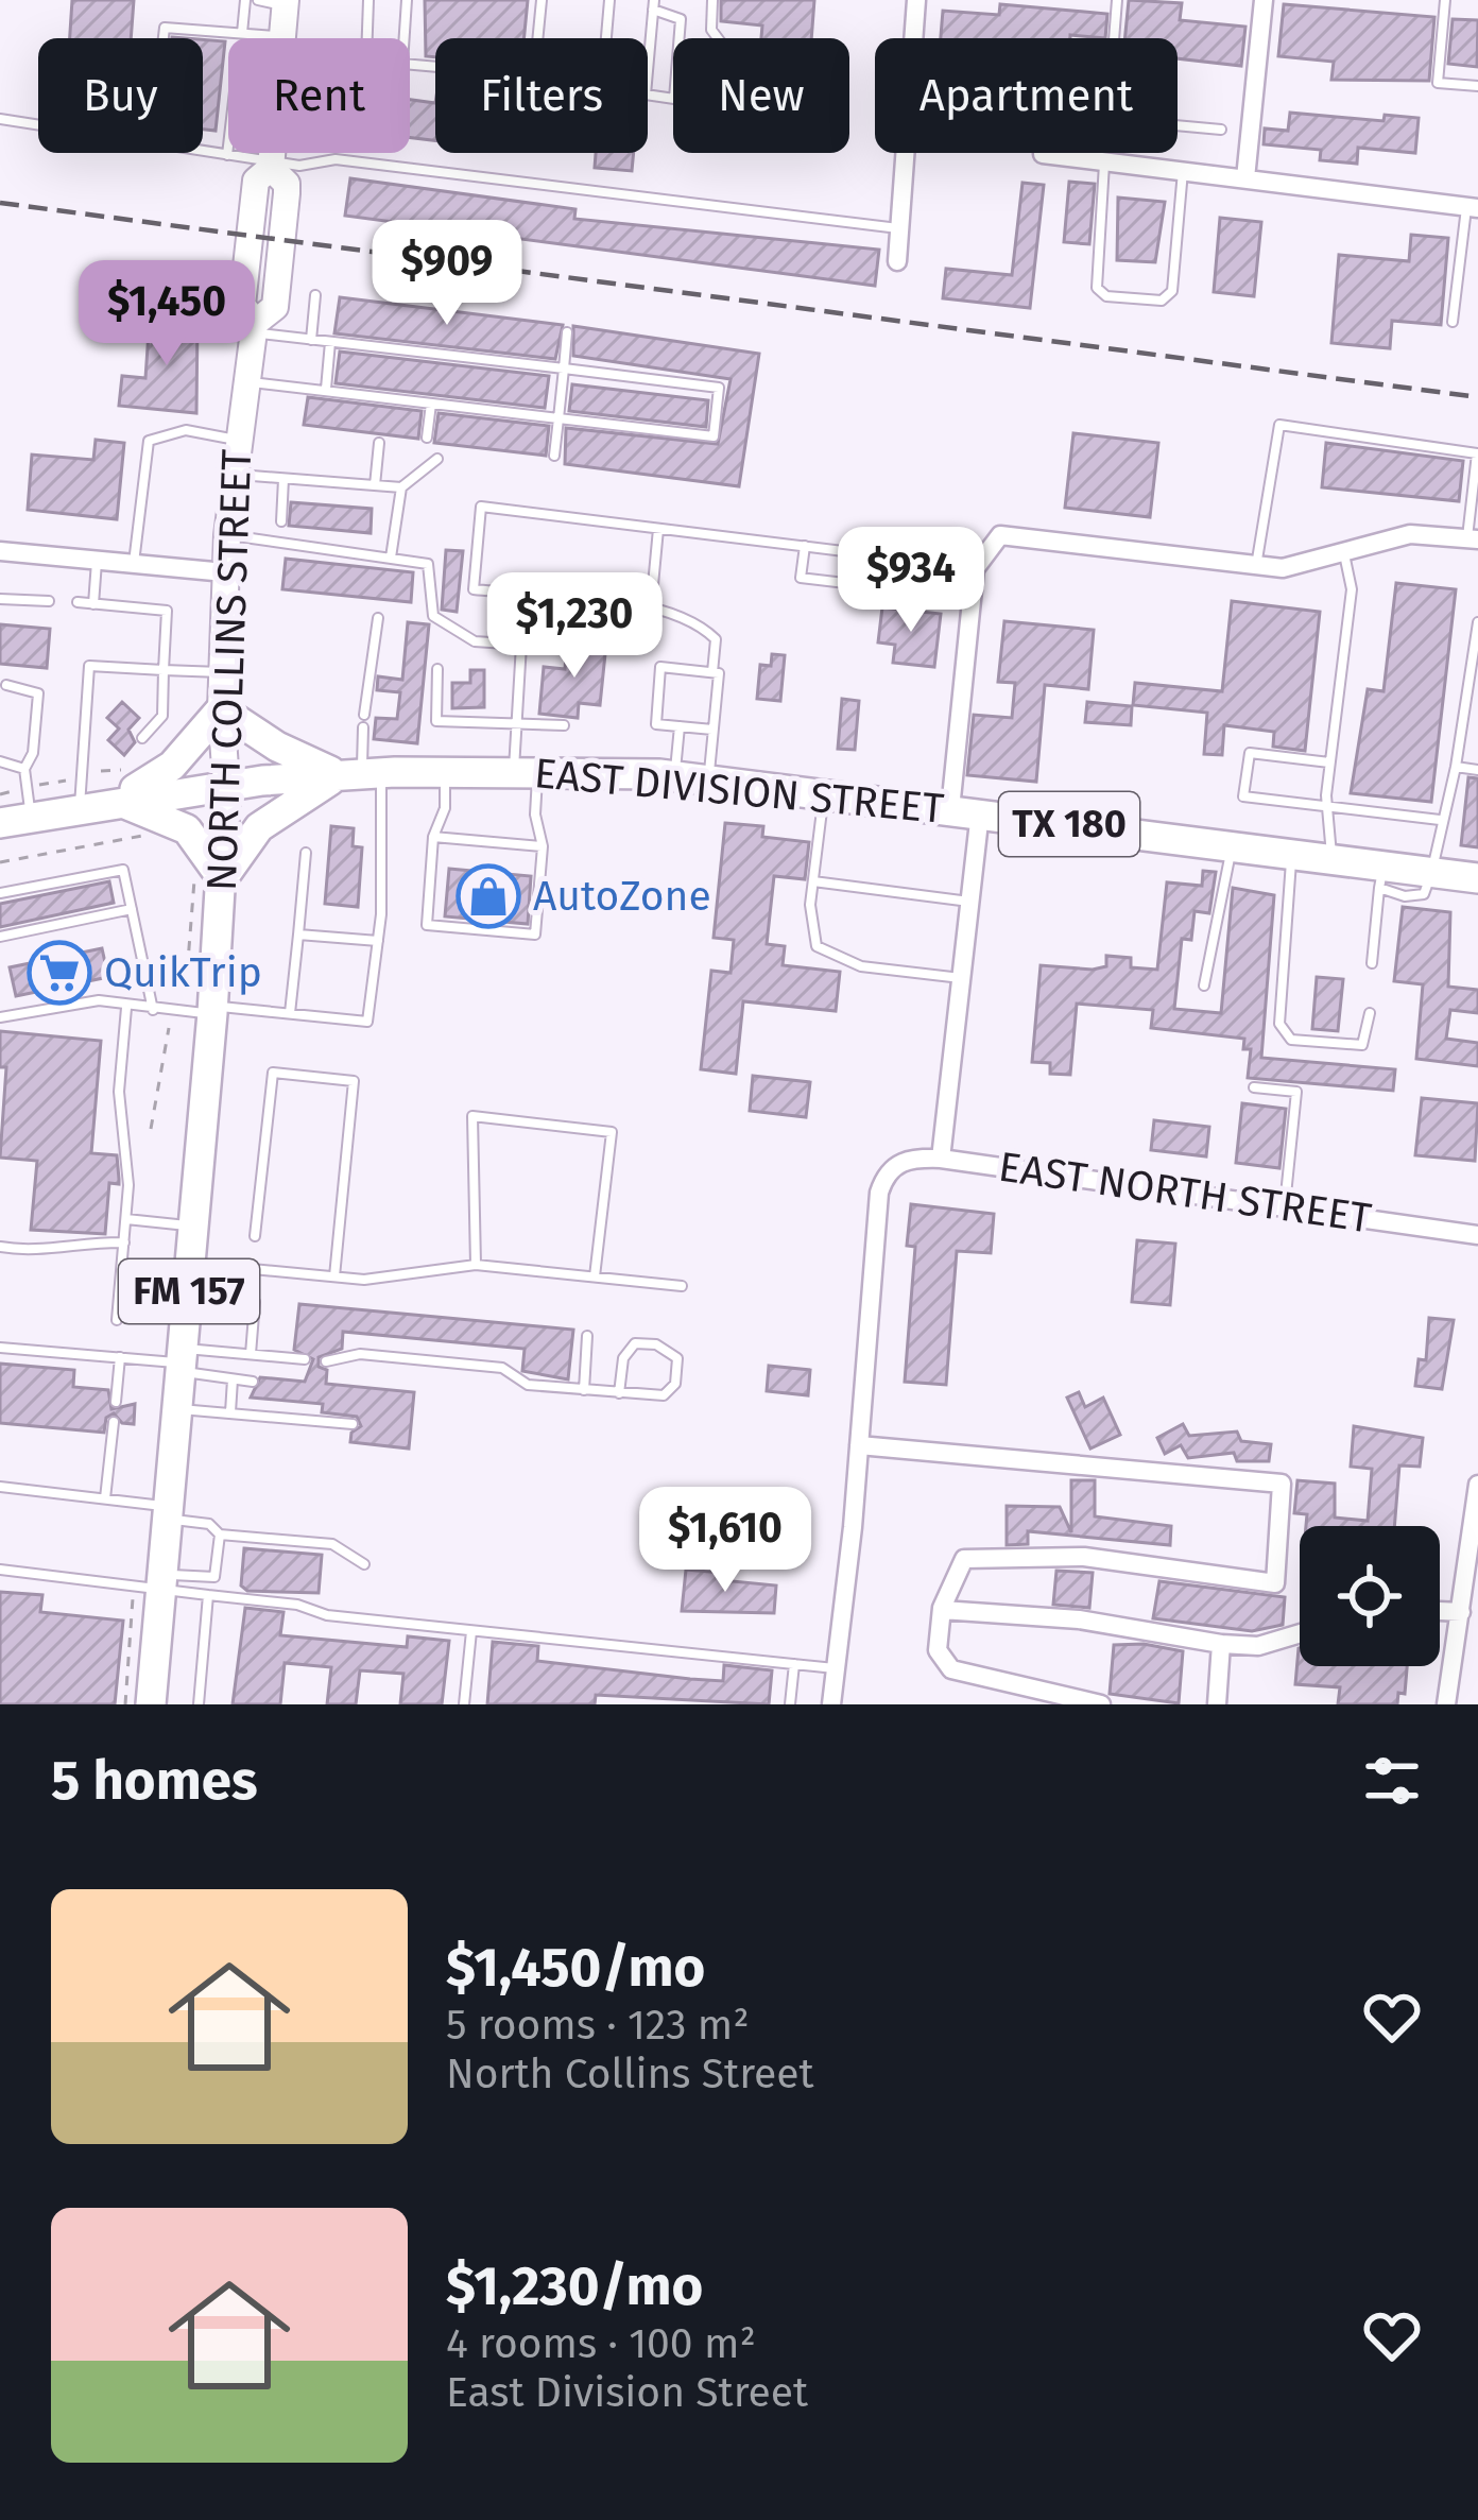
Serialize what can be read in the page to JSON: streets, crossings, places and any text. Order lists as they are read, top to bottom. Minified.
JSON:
{"streets":{"main road":["NORTH COLLINS STREET","EAST DIVISION STREET","TX 180","FM 157"],"street":["EAST NORTH STREET"]},"crossings":[["NORTH COLLINS STREET","EAST DIVISION STREET"]],"places":{"shop":["AutoZone"],"supermarket":["QuikTrip"]},"page":{"chip":["Buy","Rent","Filters","New","Apartment"],"price":["$909","$1,450","$934","$1,230","$1,610"],"heading":"5 homes","list":[{"name":"$1,450/mo","note":"5 rooms · 123 m² · North Collins Street"},{"name":"$1,230/mo","note":"4 rooms · 100 m² · East Division Street"}]}}
